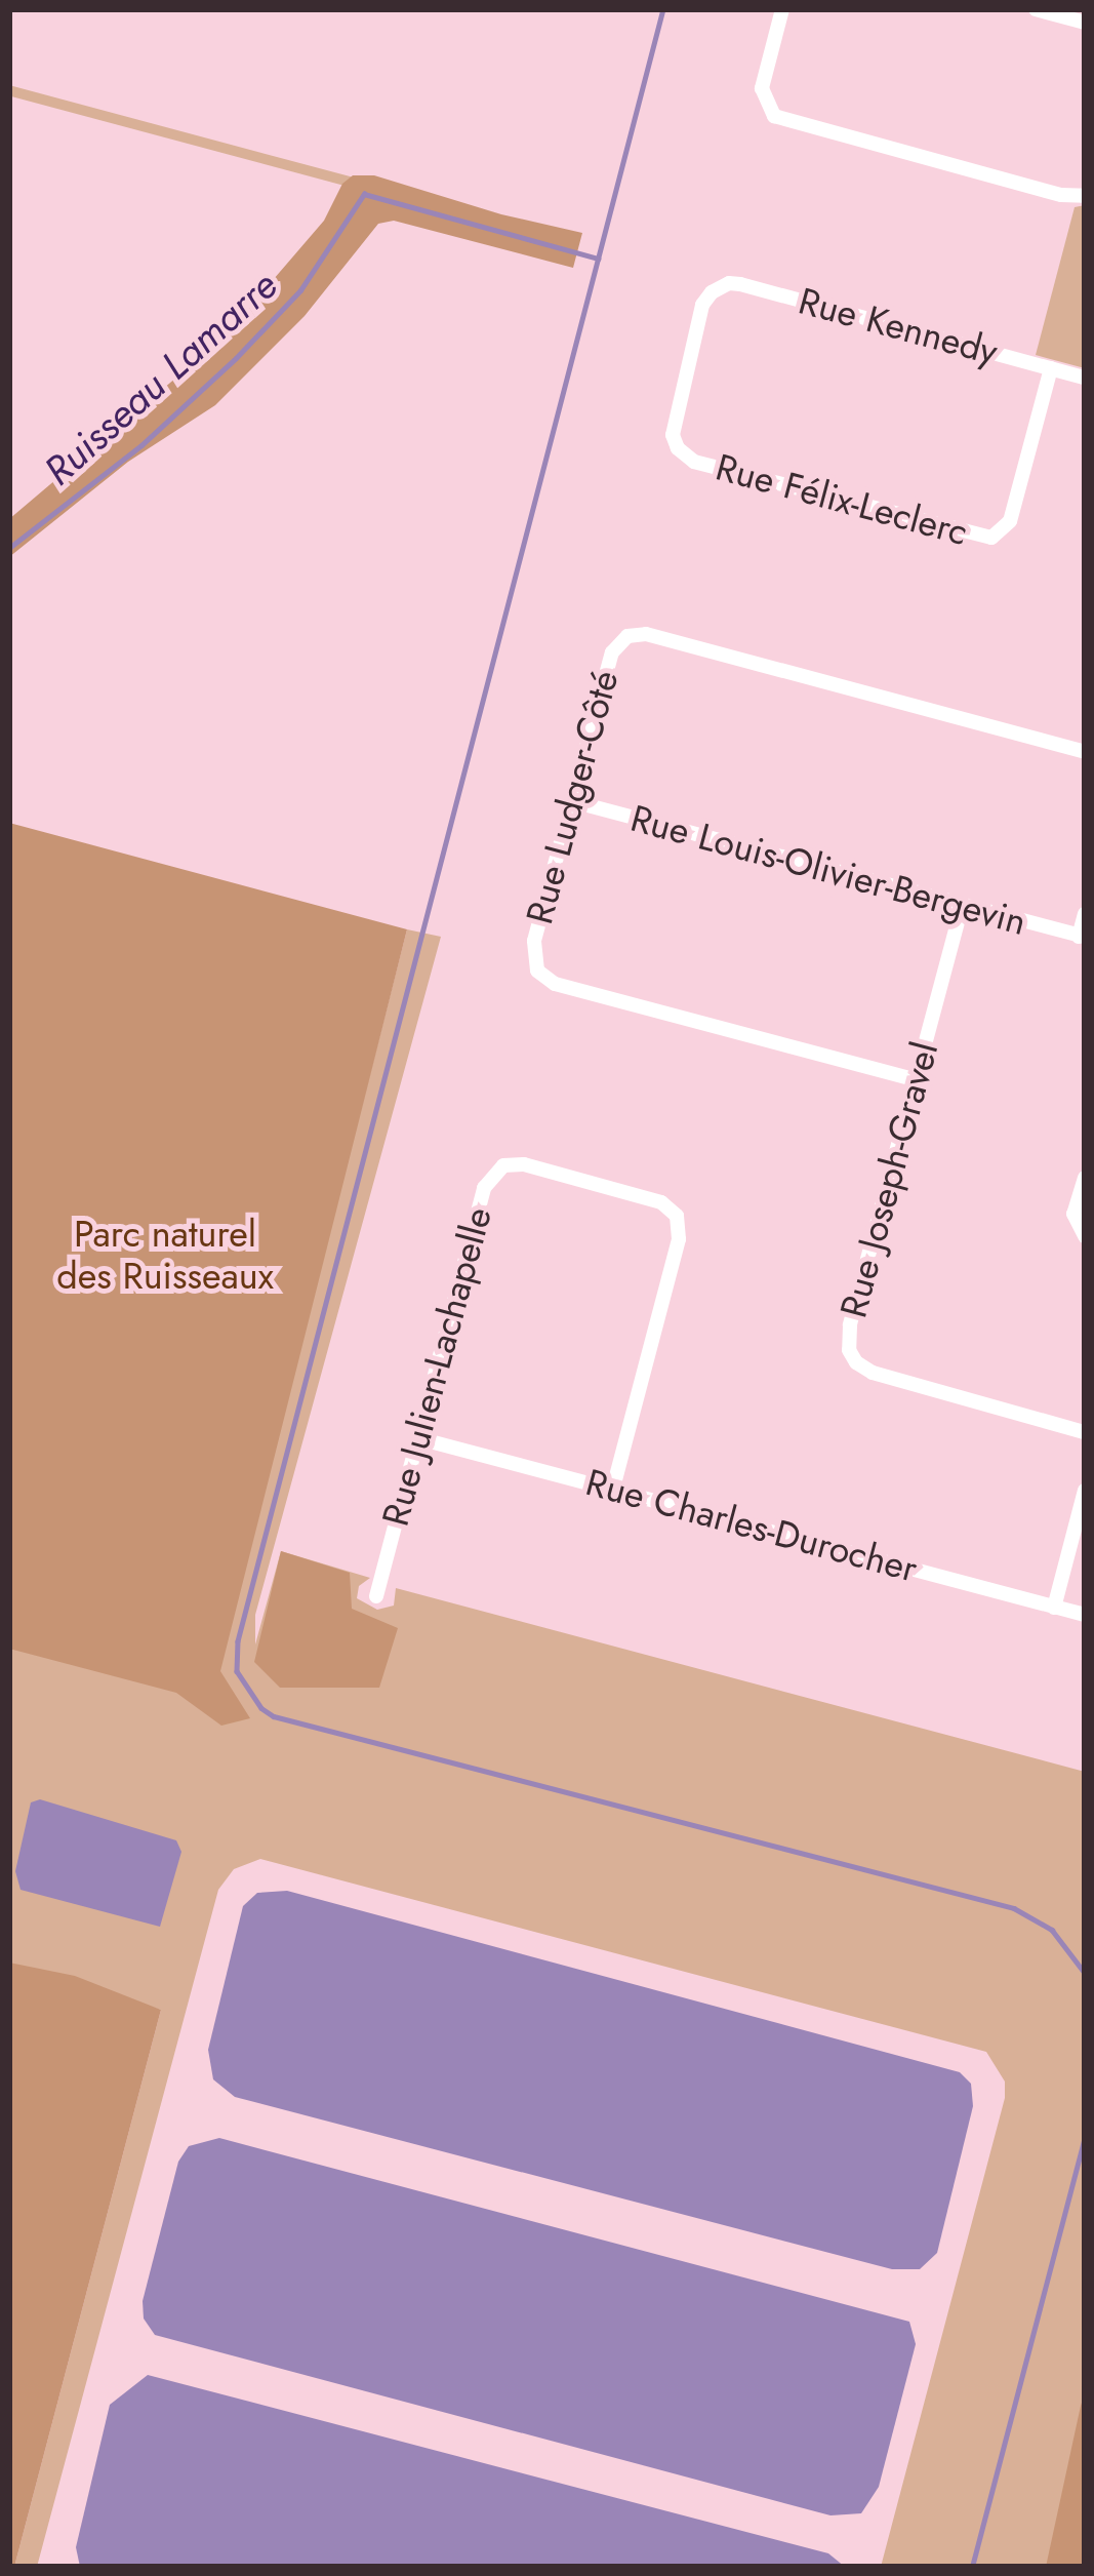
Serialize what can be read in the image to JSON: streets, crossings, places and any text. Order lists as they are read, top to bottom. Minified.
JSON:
{"streets":{"street":["Rue Kennedy","Rue Félix-Leclerc","Rue Ludger-Côté","Rue Louis-Olivier-Bergevin","Rue Joseph-Gravel","Rue Julien-Lachapelle","Rue Charles-Durocher"]},"crossings":[["Rue Kennedy","Rue Félix-Leclerc"],["Rue Ludger-Côté","Rue Louis-Olivier-Bergevin"],["Rue Ludger-Côté","Rue Joseph-Gravel"],["Rue Louis-Olivier-Bergevin","Rue Joseph-Gravel"],["Rue Julien-Lachapelle","Rue Charles-Durocher"]],"water":["Ruisseau Lamarre"],"parks":["Parc naturel des Ruisseaux"]}
